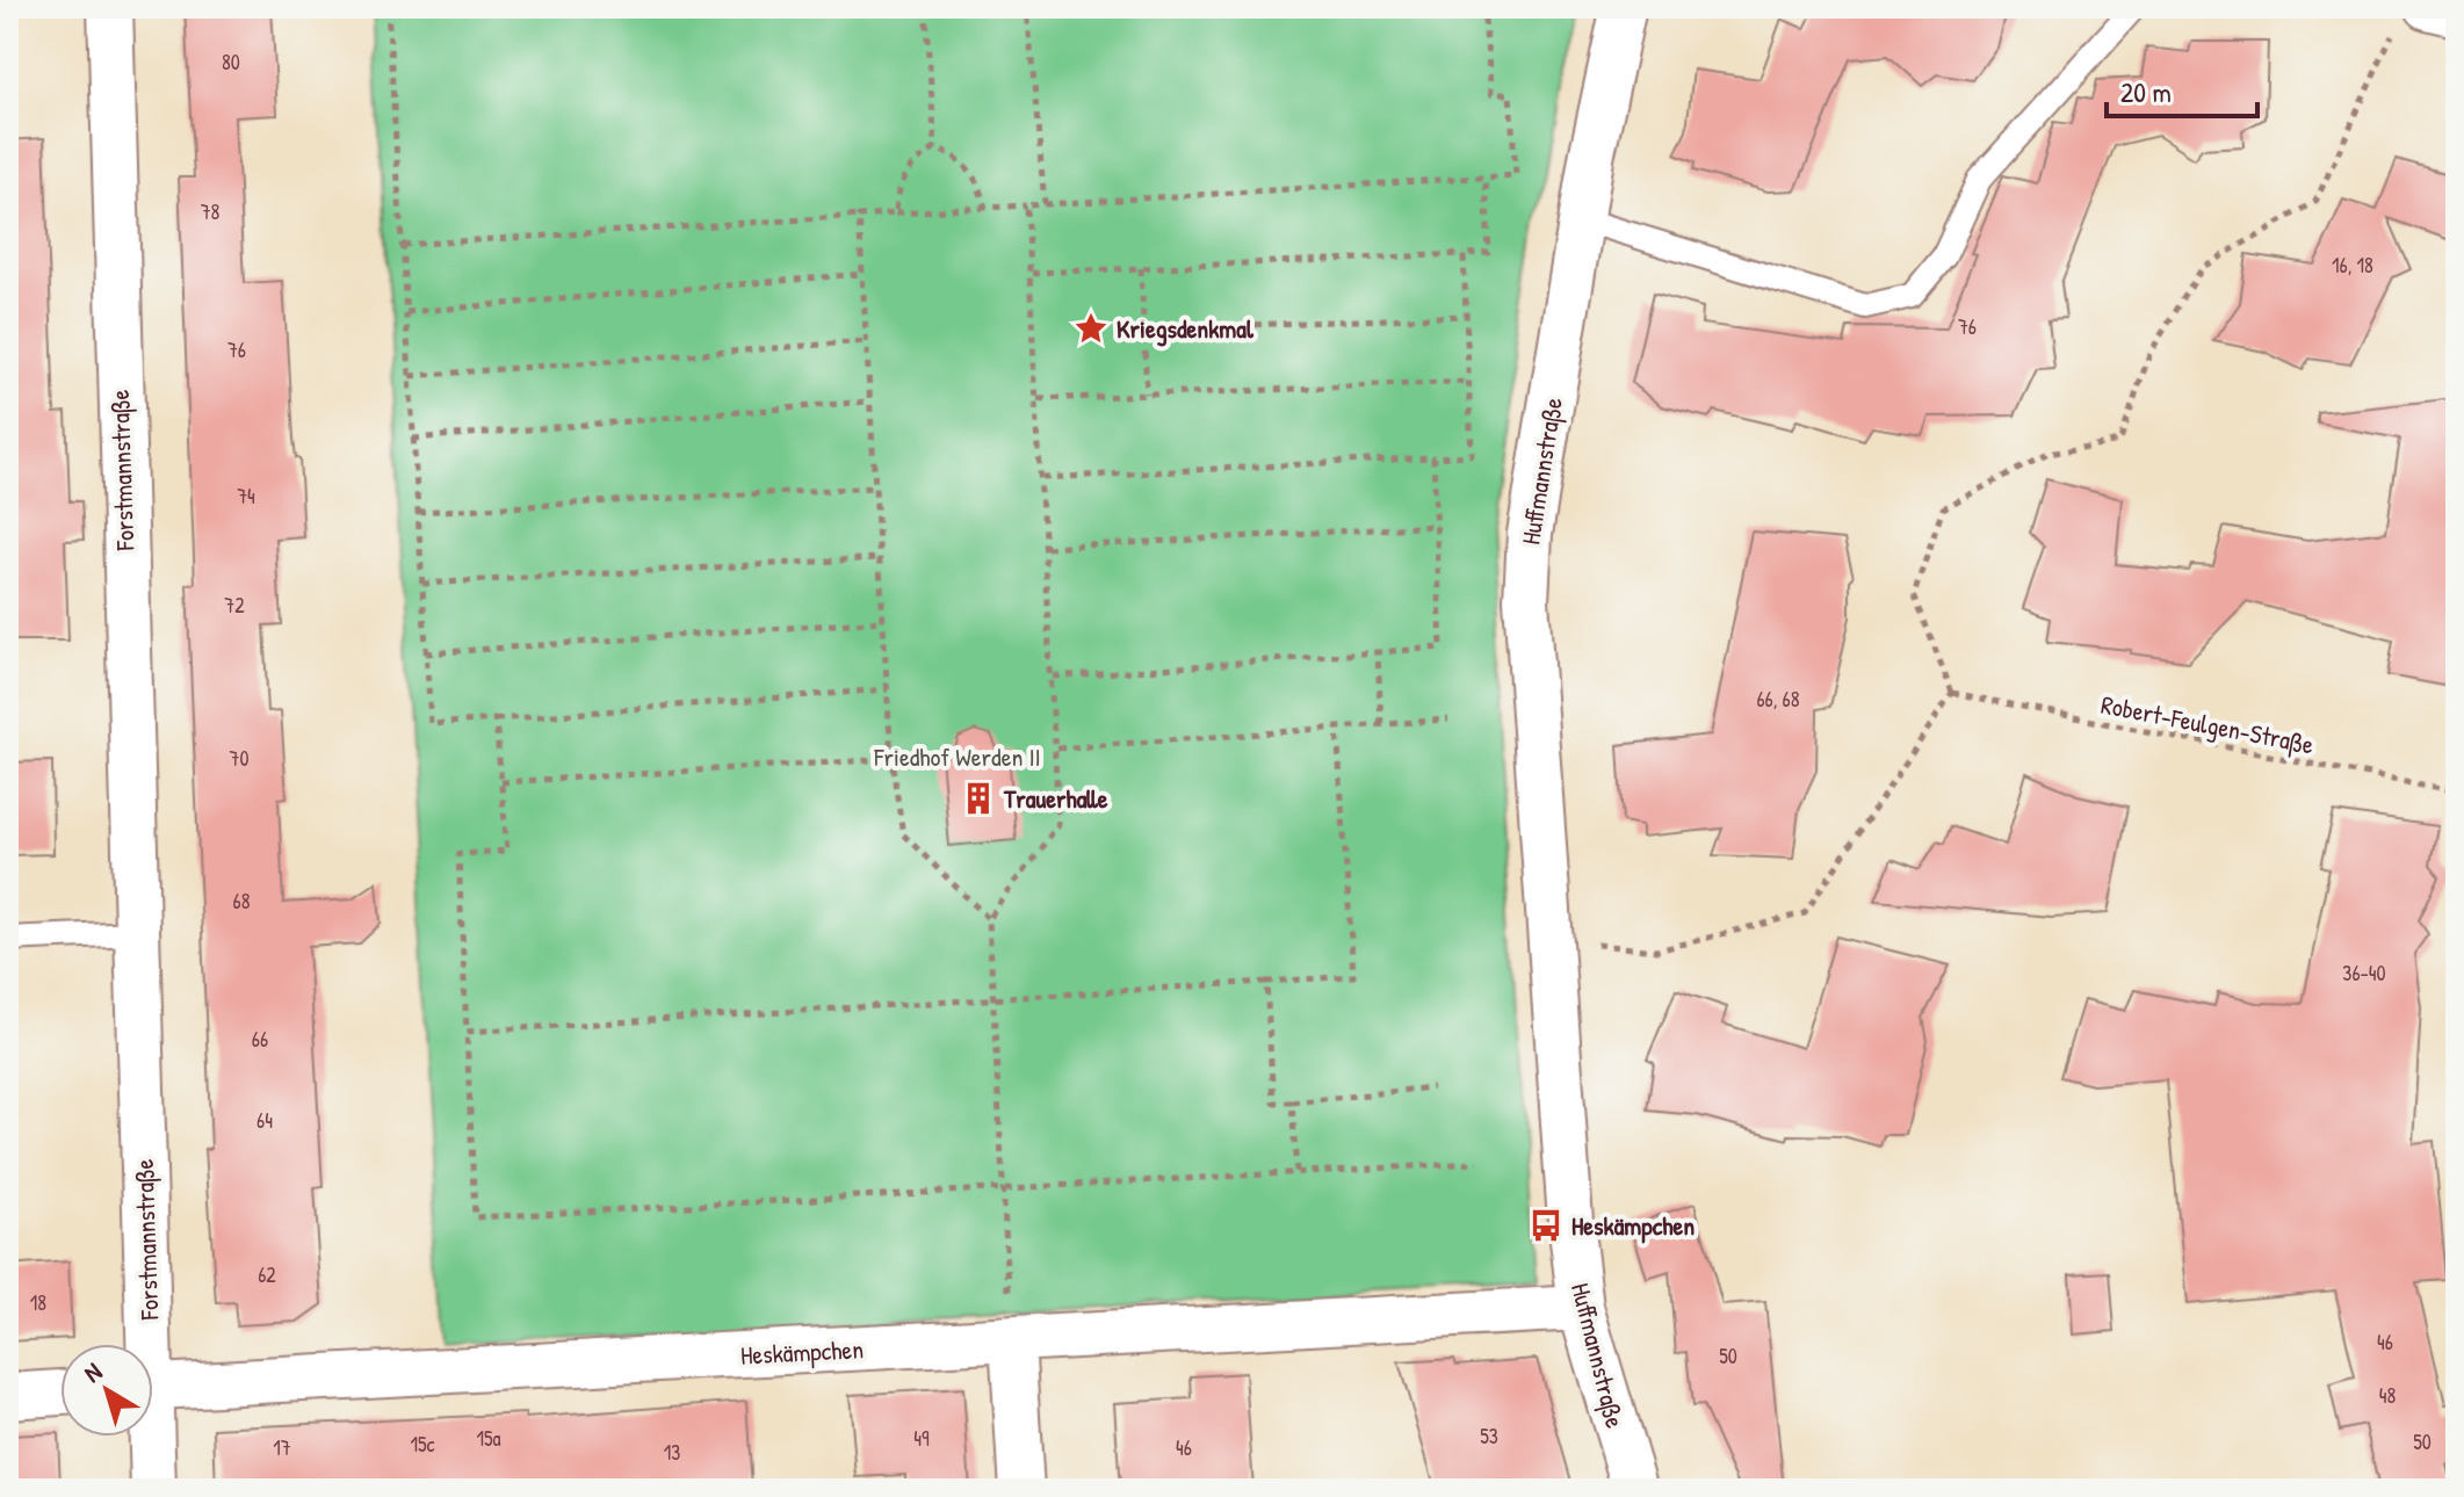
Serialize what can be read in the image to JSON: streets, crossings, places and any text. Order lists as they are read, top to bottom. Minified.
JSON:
{"streets":{"street":["Forstmannstraße","Huffmannstraße","Heskämpchen"],"path":["Robert-Feulgen-Straße"]},"crossings":[["Huffmannstraße","Heskämpchen"]],"parks":["Friedhof Werden II"],"places":{"place":["Kriegsdenkmal"],"building":["Trauerhalle"],"bus stop":["Heskämpchen"]},"house_numbers":["80","78","16, 18","76","76","74","72","66, 68","70","68","36-40","66","64","62","18","46","50","48","53","15a","49","50","15c","17","46","13"],"scale_bar":"20 m","north":"top left"}
